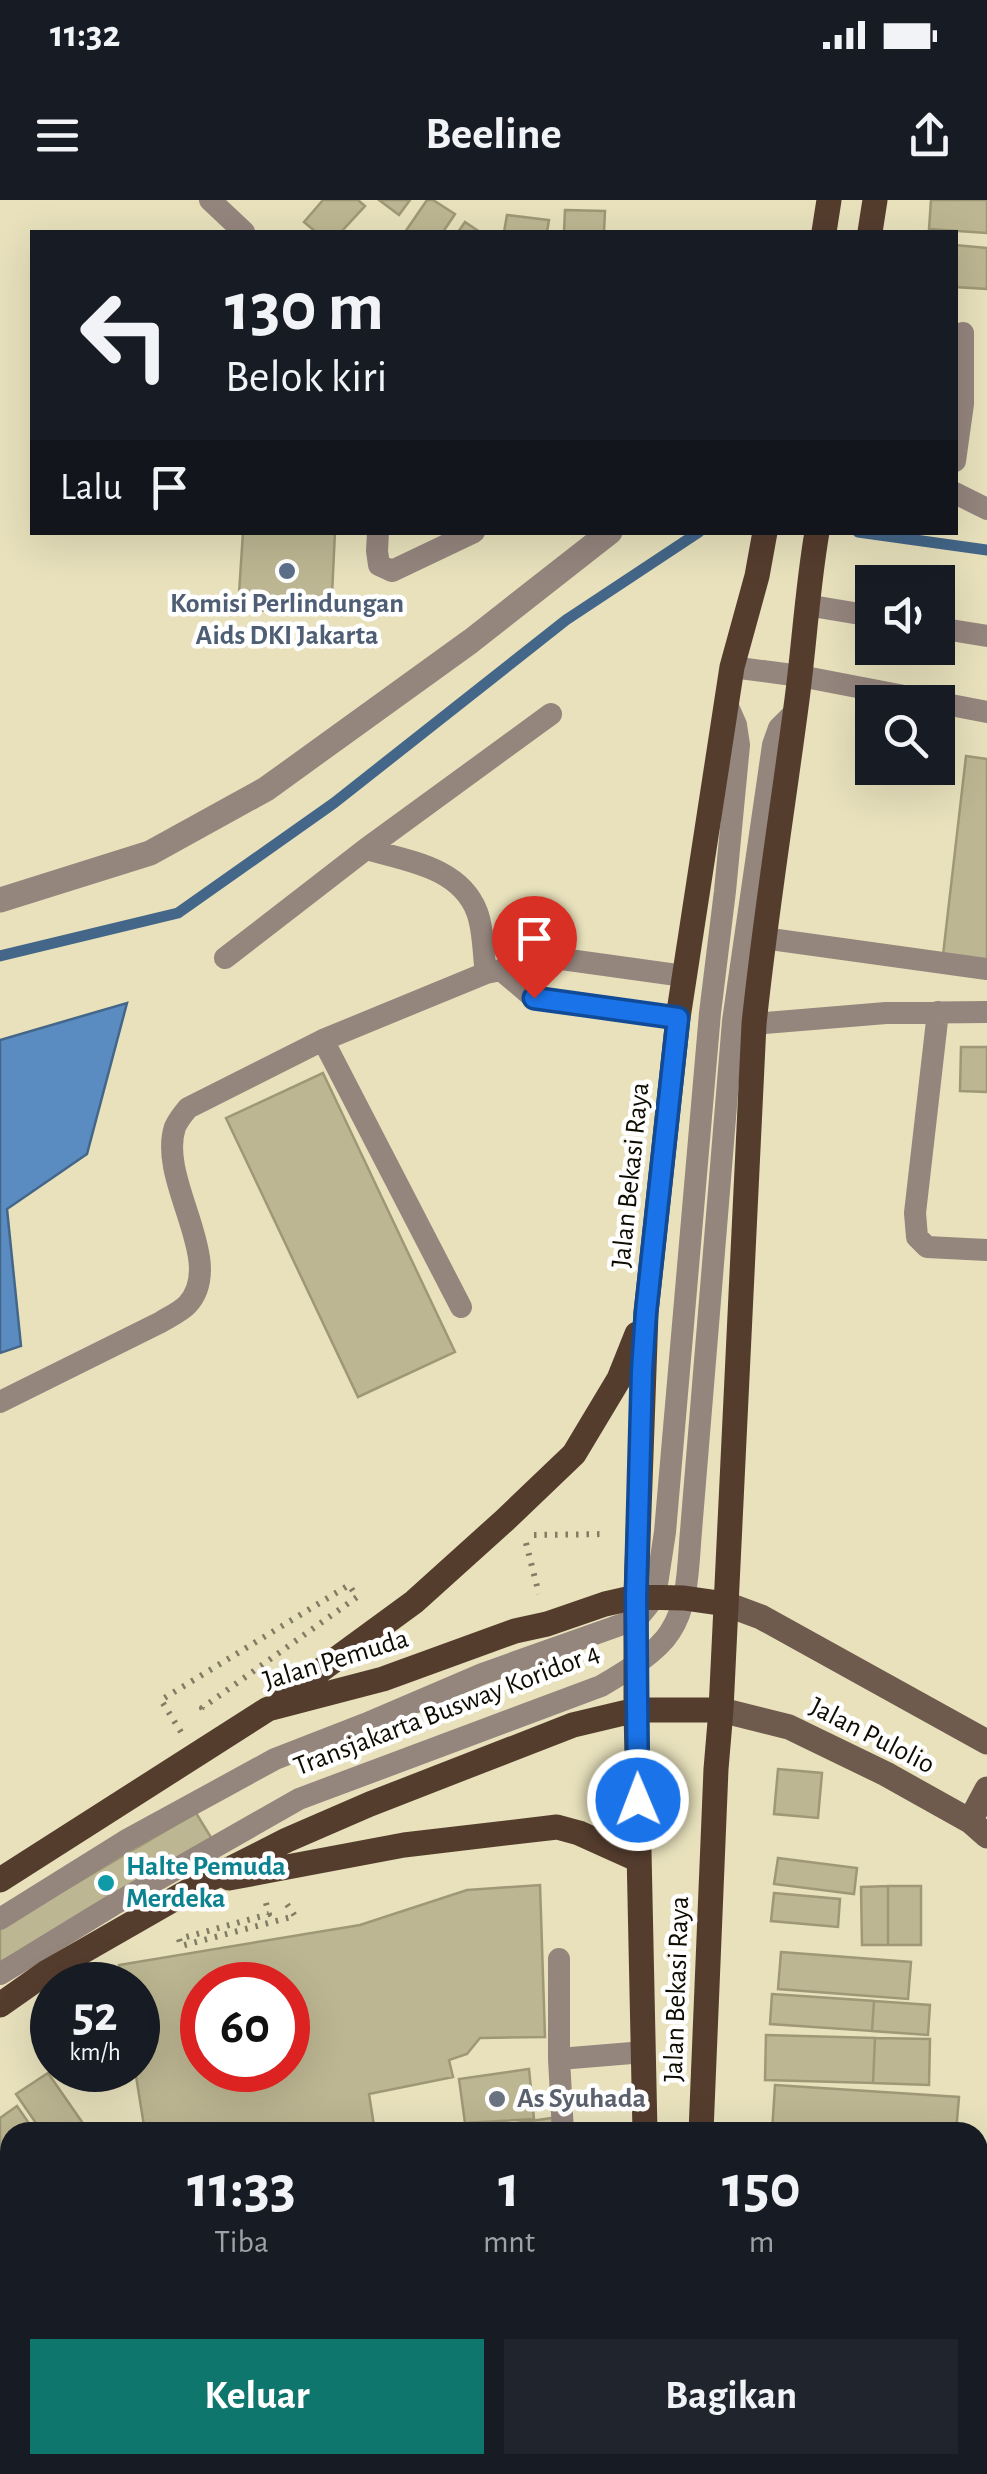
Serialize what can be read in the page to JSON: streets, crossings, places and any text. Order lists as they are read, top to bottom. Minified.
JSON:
{"streets":{"main road":["Jalan Bekasi Raya","Jalan Pemuda"],"street":["Jalan Pulolio"],"lane":["Transjakarta Busway Koridor 4"]},"crossings":[["Jalan Bekasi Raya","Jalan Pemuda"],["Jalan Bekasi Raya","Transjakarta Busway Koridor 4"],["Jalan Bekasi Raya","Jalan Pulolio"],["Jalan Pemuda","Transjakarta Busway Koridor 4"],["Jalan Pemuda","Jalan Pulolio"]],"places":["Komisi Perlindungan Aids DKI Jakarta","Halte Pemuda Merdeka","As Syuhada"],"page":{"status":"11:32","header":"Beeline","turn":["130 m","Belok kiri"],"then":"Lalu","speed":"52 km/h","limit":"60","eta":["11:33","Tiba","1","mnt","150","m"],"buttons":["Keluar","Bagikan"]}}
